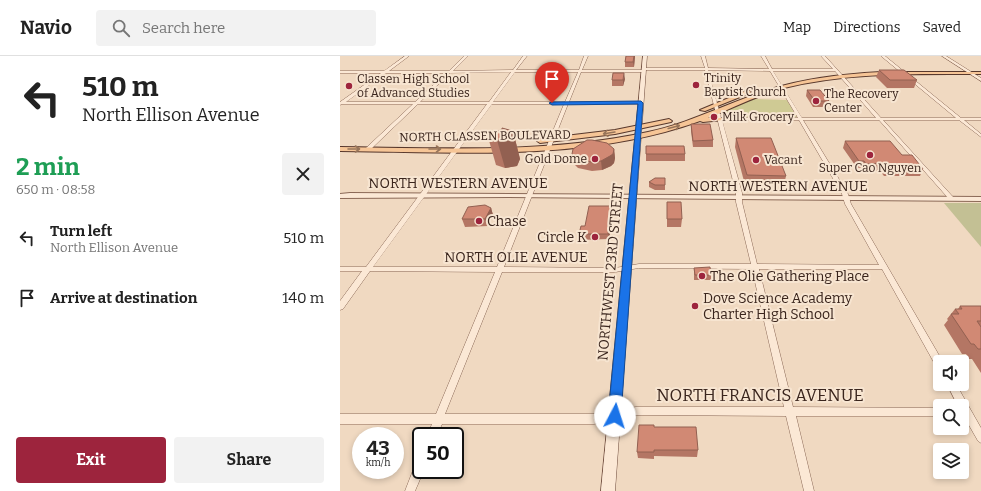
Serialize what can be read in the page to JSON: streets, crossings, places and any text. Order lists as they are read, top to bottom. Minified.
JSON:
{"streets":{"main road":["NORTH CLASSEN BOULEVARD","NORTHWEST 23RD STREET"],"street":["NORTH WESTERN AVENUE","NORTH OLIE AVENUE","NORTH FRANCIS AVENUE"]},"crossings":[["NORTH CLASSEN BOULEVARD","NORTHWEST 23RD STREET"],["NORTH WESTERN AVENUE","NORTHWEST 23RD STREET"],["NORTH OLIE AVENUE","NORTHWEST 23RD STREET"],["NORTHWEST 23RD STREET","NORTH FRANCIS AVENUE"]],"places":["Trinity Baptist Church","Classen High School of Advanced Studies","The Recovery Center","Milk Grocery","Super Cao Nguyen","Gold Dome","Vacant","Chase","Circle K","The Olie Gathering Place","Dove Science Academy Charter High School"],"page":{"header":"Navio","search":"Search here","nav":["Map","Directions","Saved"],"turn":["510 m","North Ellison Avenue"],"heading":["2 min","650 m · 08:58"],"list":[{"name":"Turn left","note":"North Ellison Avenue","value":"510 m"},{"name":"Arrive at destination","value":"140 m"}],"speed":"43 km/h","limit":"50","buttons":["Exit","Share"]}}
